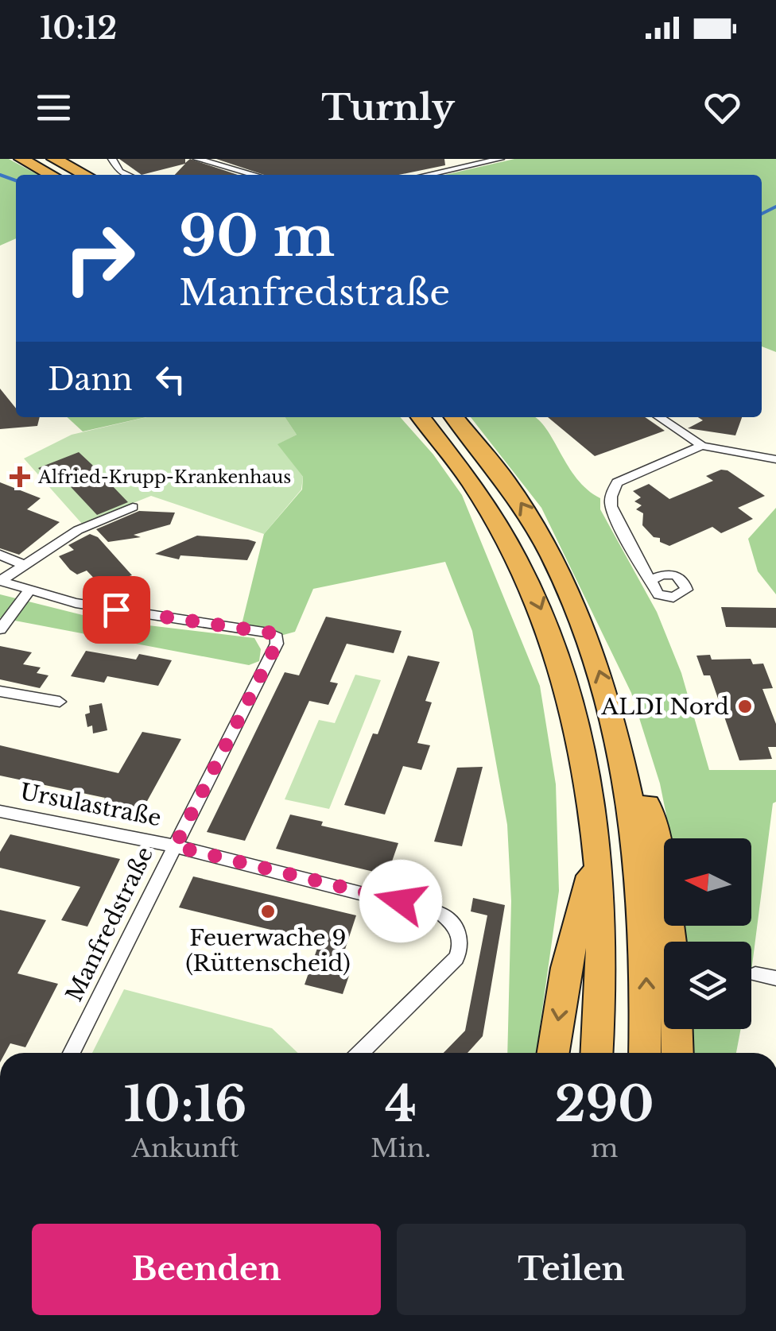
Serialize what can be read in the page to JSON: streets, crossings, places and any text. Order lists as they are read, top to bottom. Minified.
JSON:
{"streets":{"street":["Ursulastraße","Manfredstraße"]},"crossings":[["Ursulastraße","Manfredstraße"]],"places":{"health":["Alfried-Krupp-Krankenhaus"],"other":["ALDI Nord","Feuerwache 9 (Rüttenscheid)"]},"north":"left","page":{"status":"10:12","header":"Turnly","turn":["90 m","Manfredstraße"],"then":"Dann","eta":["10:16","Ankunft","4","Min.","290","m"],"buttons":["Beenden","Teilen"]}}
